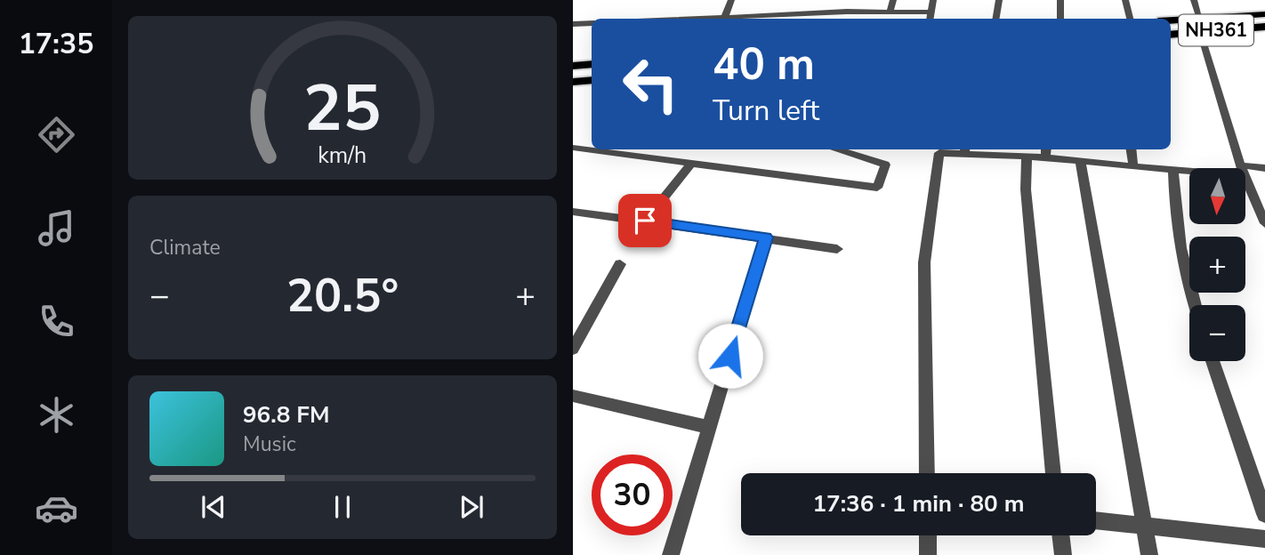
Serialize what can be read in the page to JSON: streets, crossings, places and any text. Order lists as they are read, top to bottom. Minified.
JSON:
{"streets":{"highway":["NH361"]},"north":"bottom","page":{"tabs":"17:35","turn":["40 m","Turn left"],"map_buttons":["+","−"],"tile":"Climate","heat":["−","20.5°","+"],"song":["96.8 FM","Music"],"limit":"30","trip":"17:36 · 1 min · 80 m","gauge":["25","km/h"]}}
